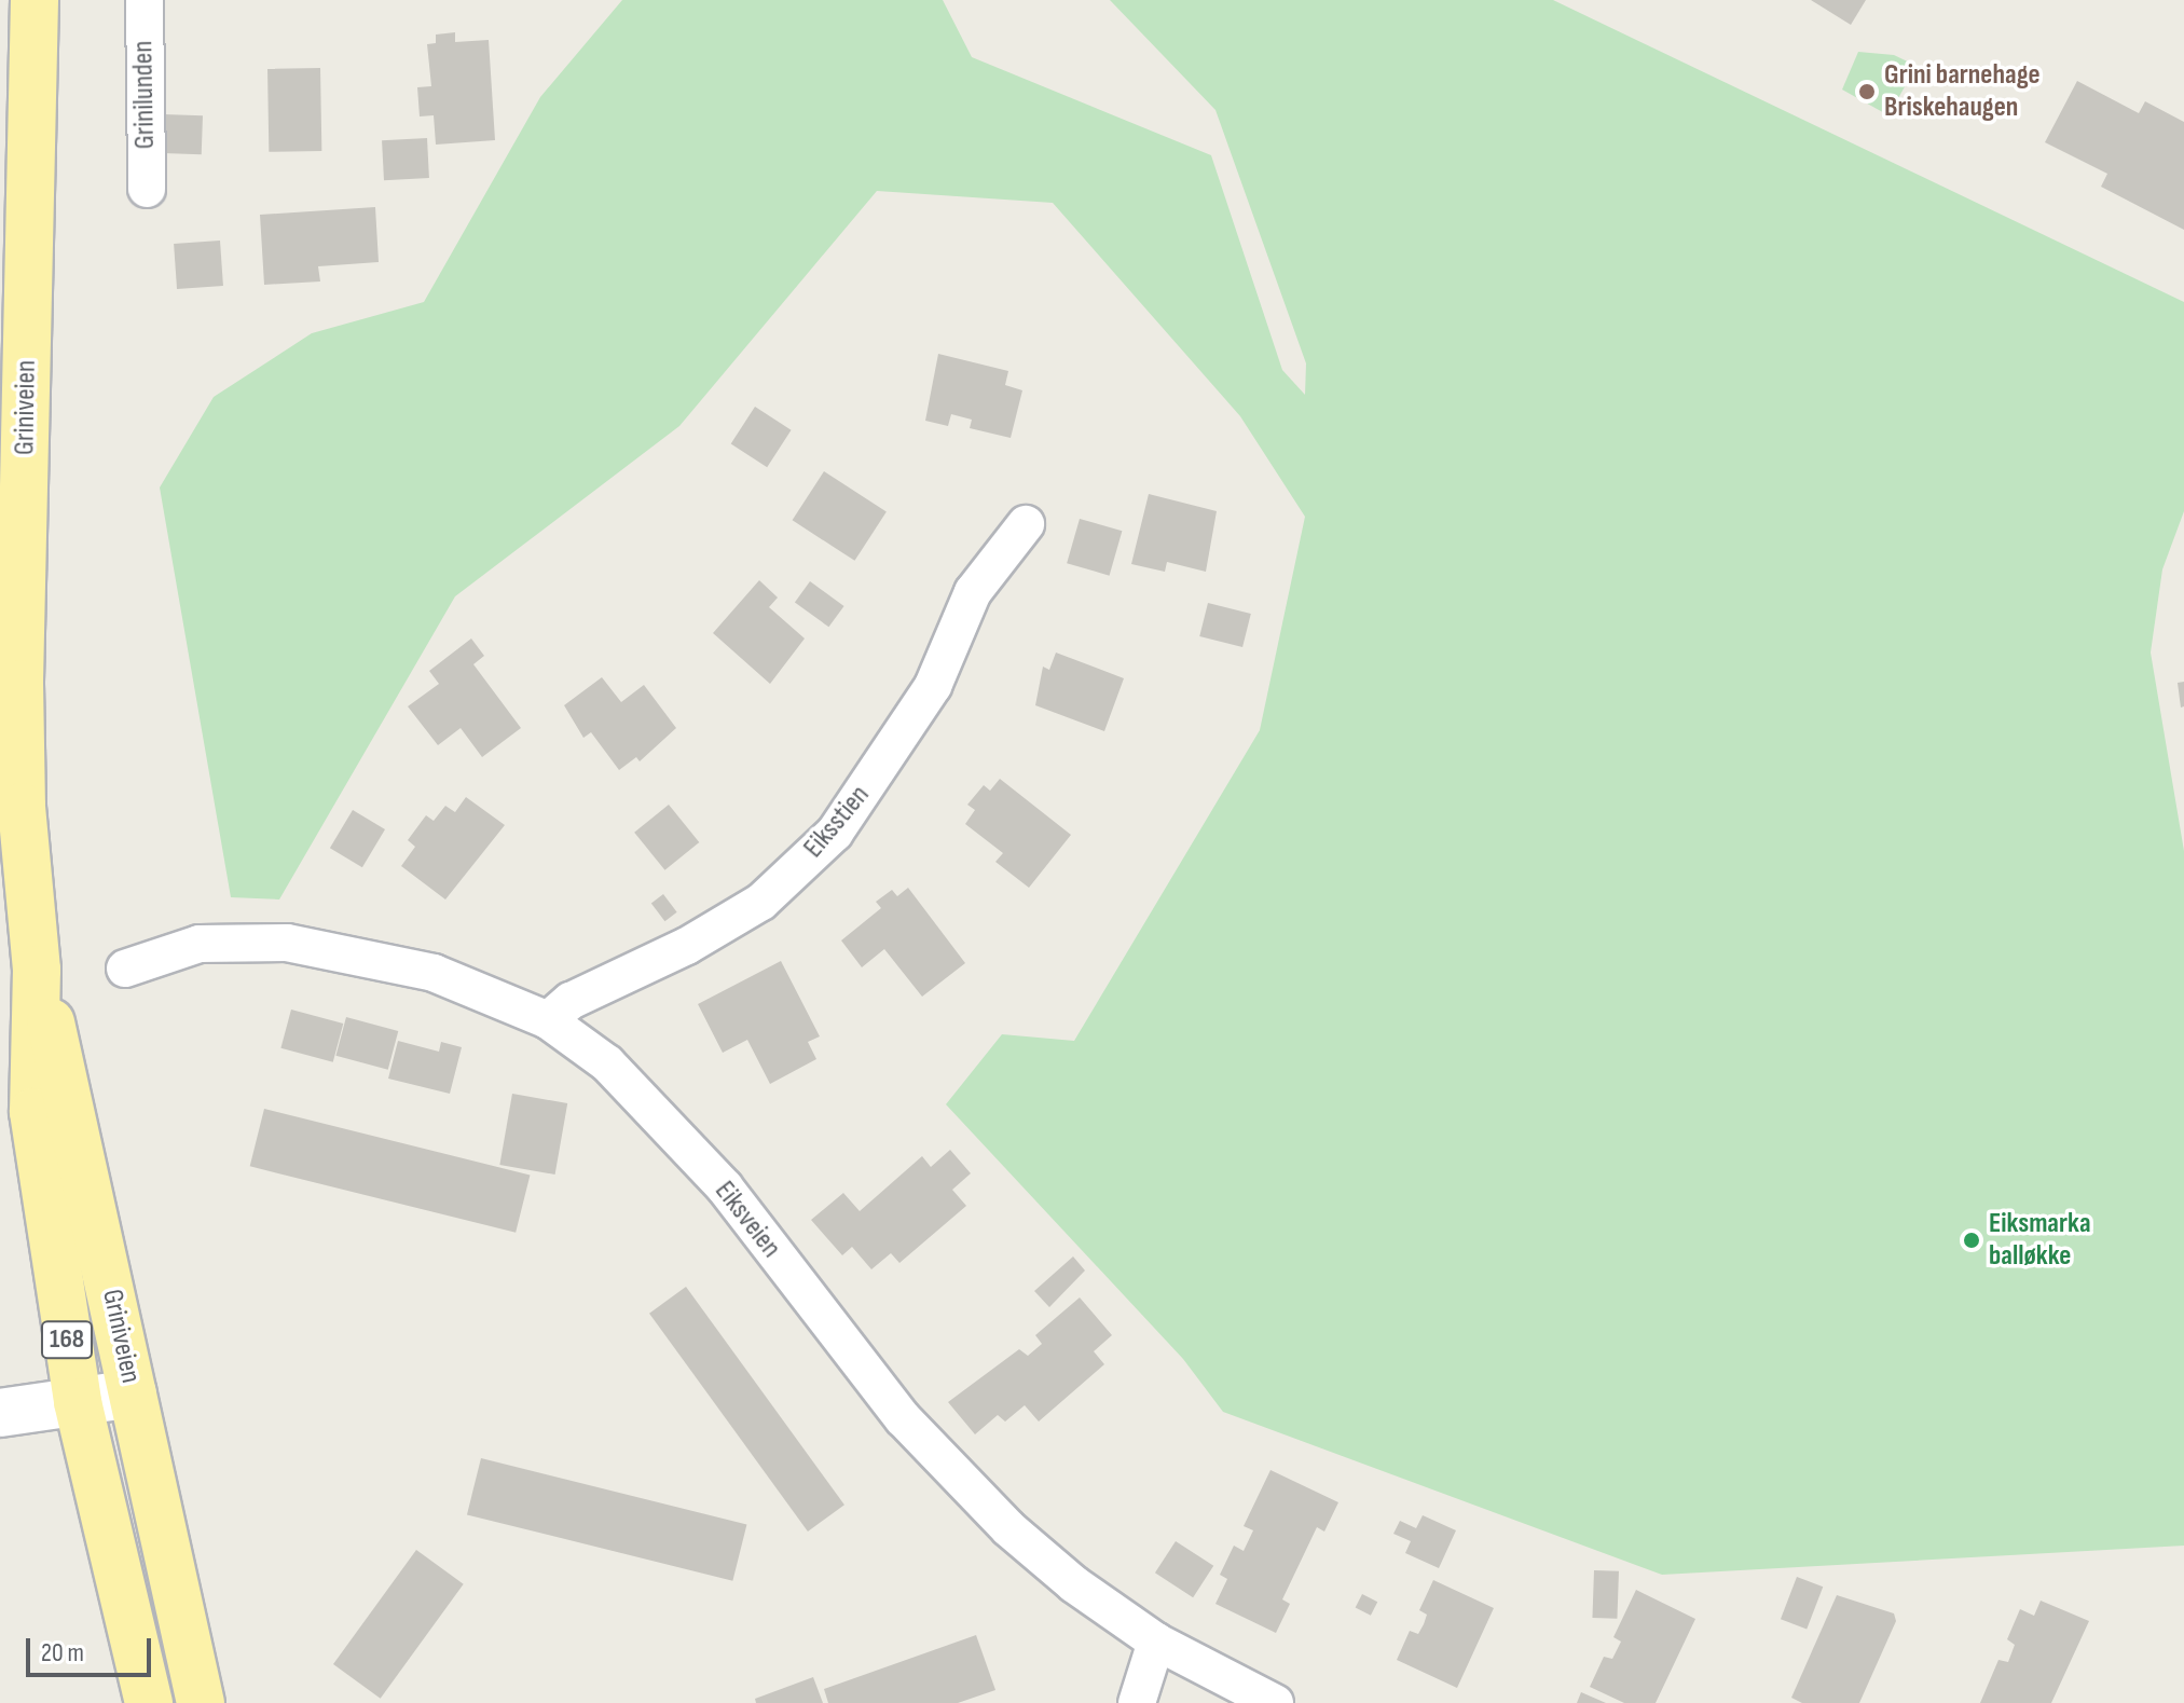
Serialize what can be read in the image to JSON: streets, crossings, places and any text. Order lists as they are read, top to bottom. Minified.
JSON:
{"streets":{"main road":["Griniveien","168"],"street":["Grinilunden","Eiksstien","Eiksveien"]},"crossings":[["Eiksstien","Eiksveien"]],"places":["Grini barnehage Briskehaugen","Eiksmarka balløkke"],"scale_bar":"20 m"}
